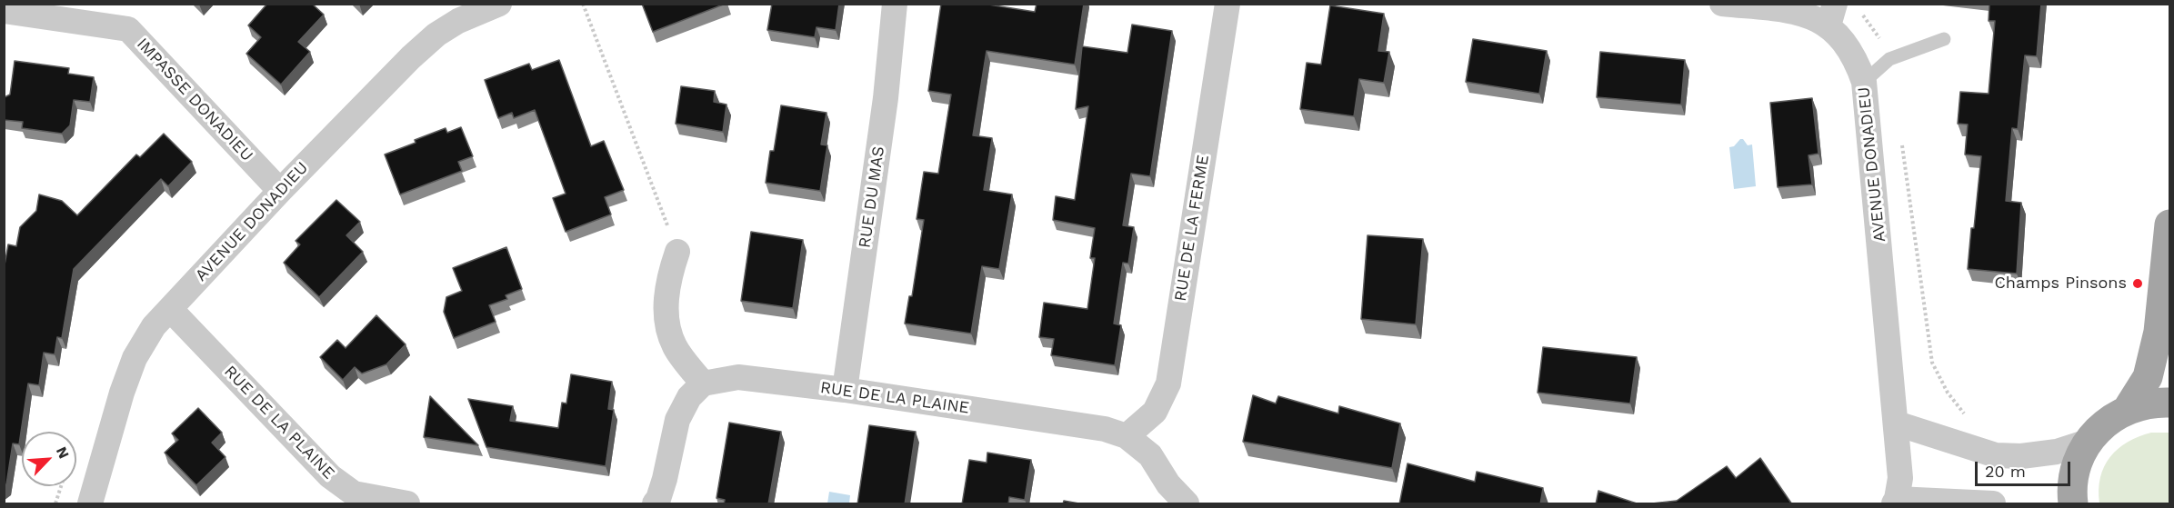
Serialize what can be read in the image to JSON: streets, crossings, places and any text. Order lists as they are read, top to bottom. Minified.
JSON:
{"streets":{"street":["IMPASSE DONADIEU","AVENUE DONADIEU","RUE DU MAS","RUE DE LA FERME","RUE DE LA PLAINE"]},"crossings":[["IMPASSE DONADIEU","AVENUE DONADIEU"],["AVENUE DONADIEU","RUE DE LA PLAINE"],["RUE DU MAS","RUE DE LA PLAINE"],["RUE DE LA FERME","RUE DE LA PLAINE"]],"places":["Champs Pinsons"],"scale_bar":"20 m","north":"top right"}
